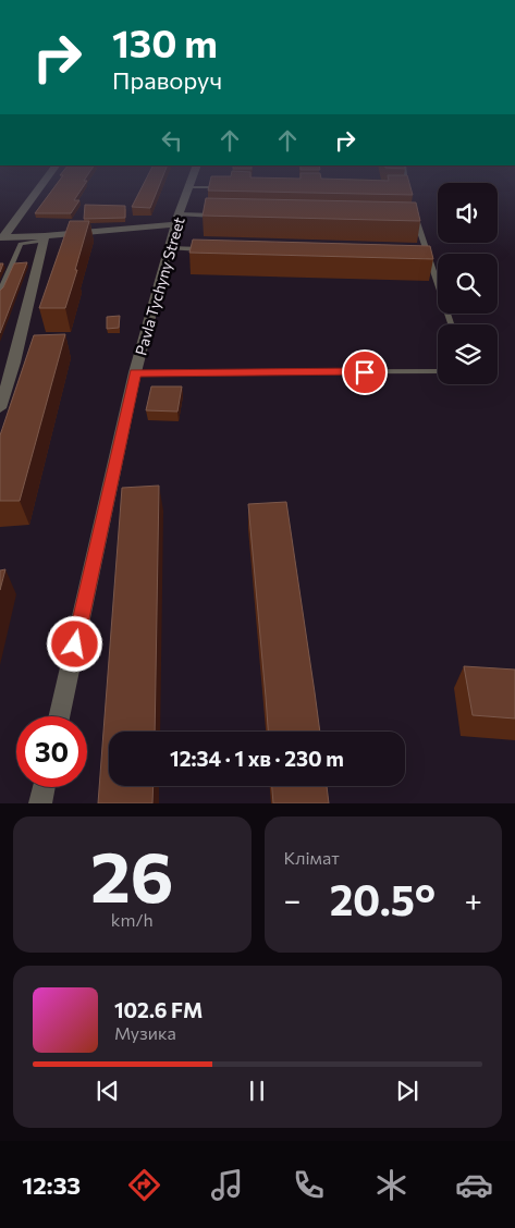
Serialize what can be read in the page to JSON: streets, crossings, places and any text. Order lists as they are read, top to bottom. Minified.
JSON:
{"streets":{"street":["Pavla Tychyny Street"]},"page":{"turn":["130 m","Праворуч"],"limit":"30","trip":"12:34 · 1 хв · 230 m","tile":[["26","km/h"],"Клімат"],"heat":["−","20.5°","+"],"song":["102.6 FM","Музика"],"tabs":"12:33"}}
